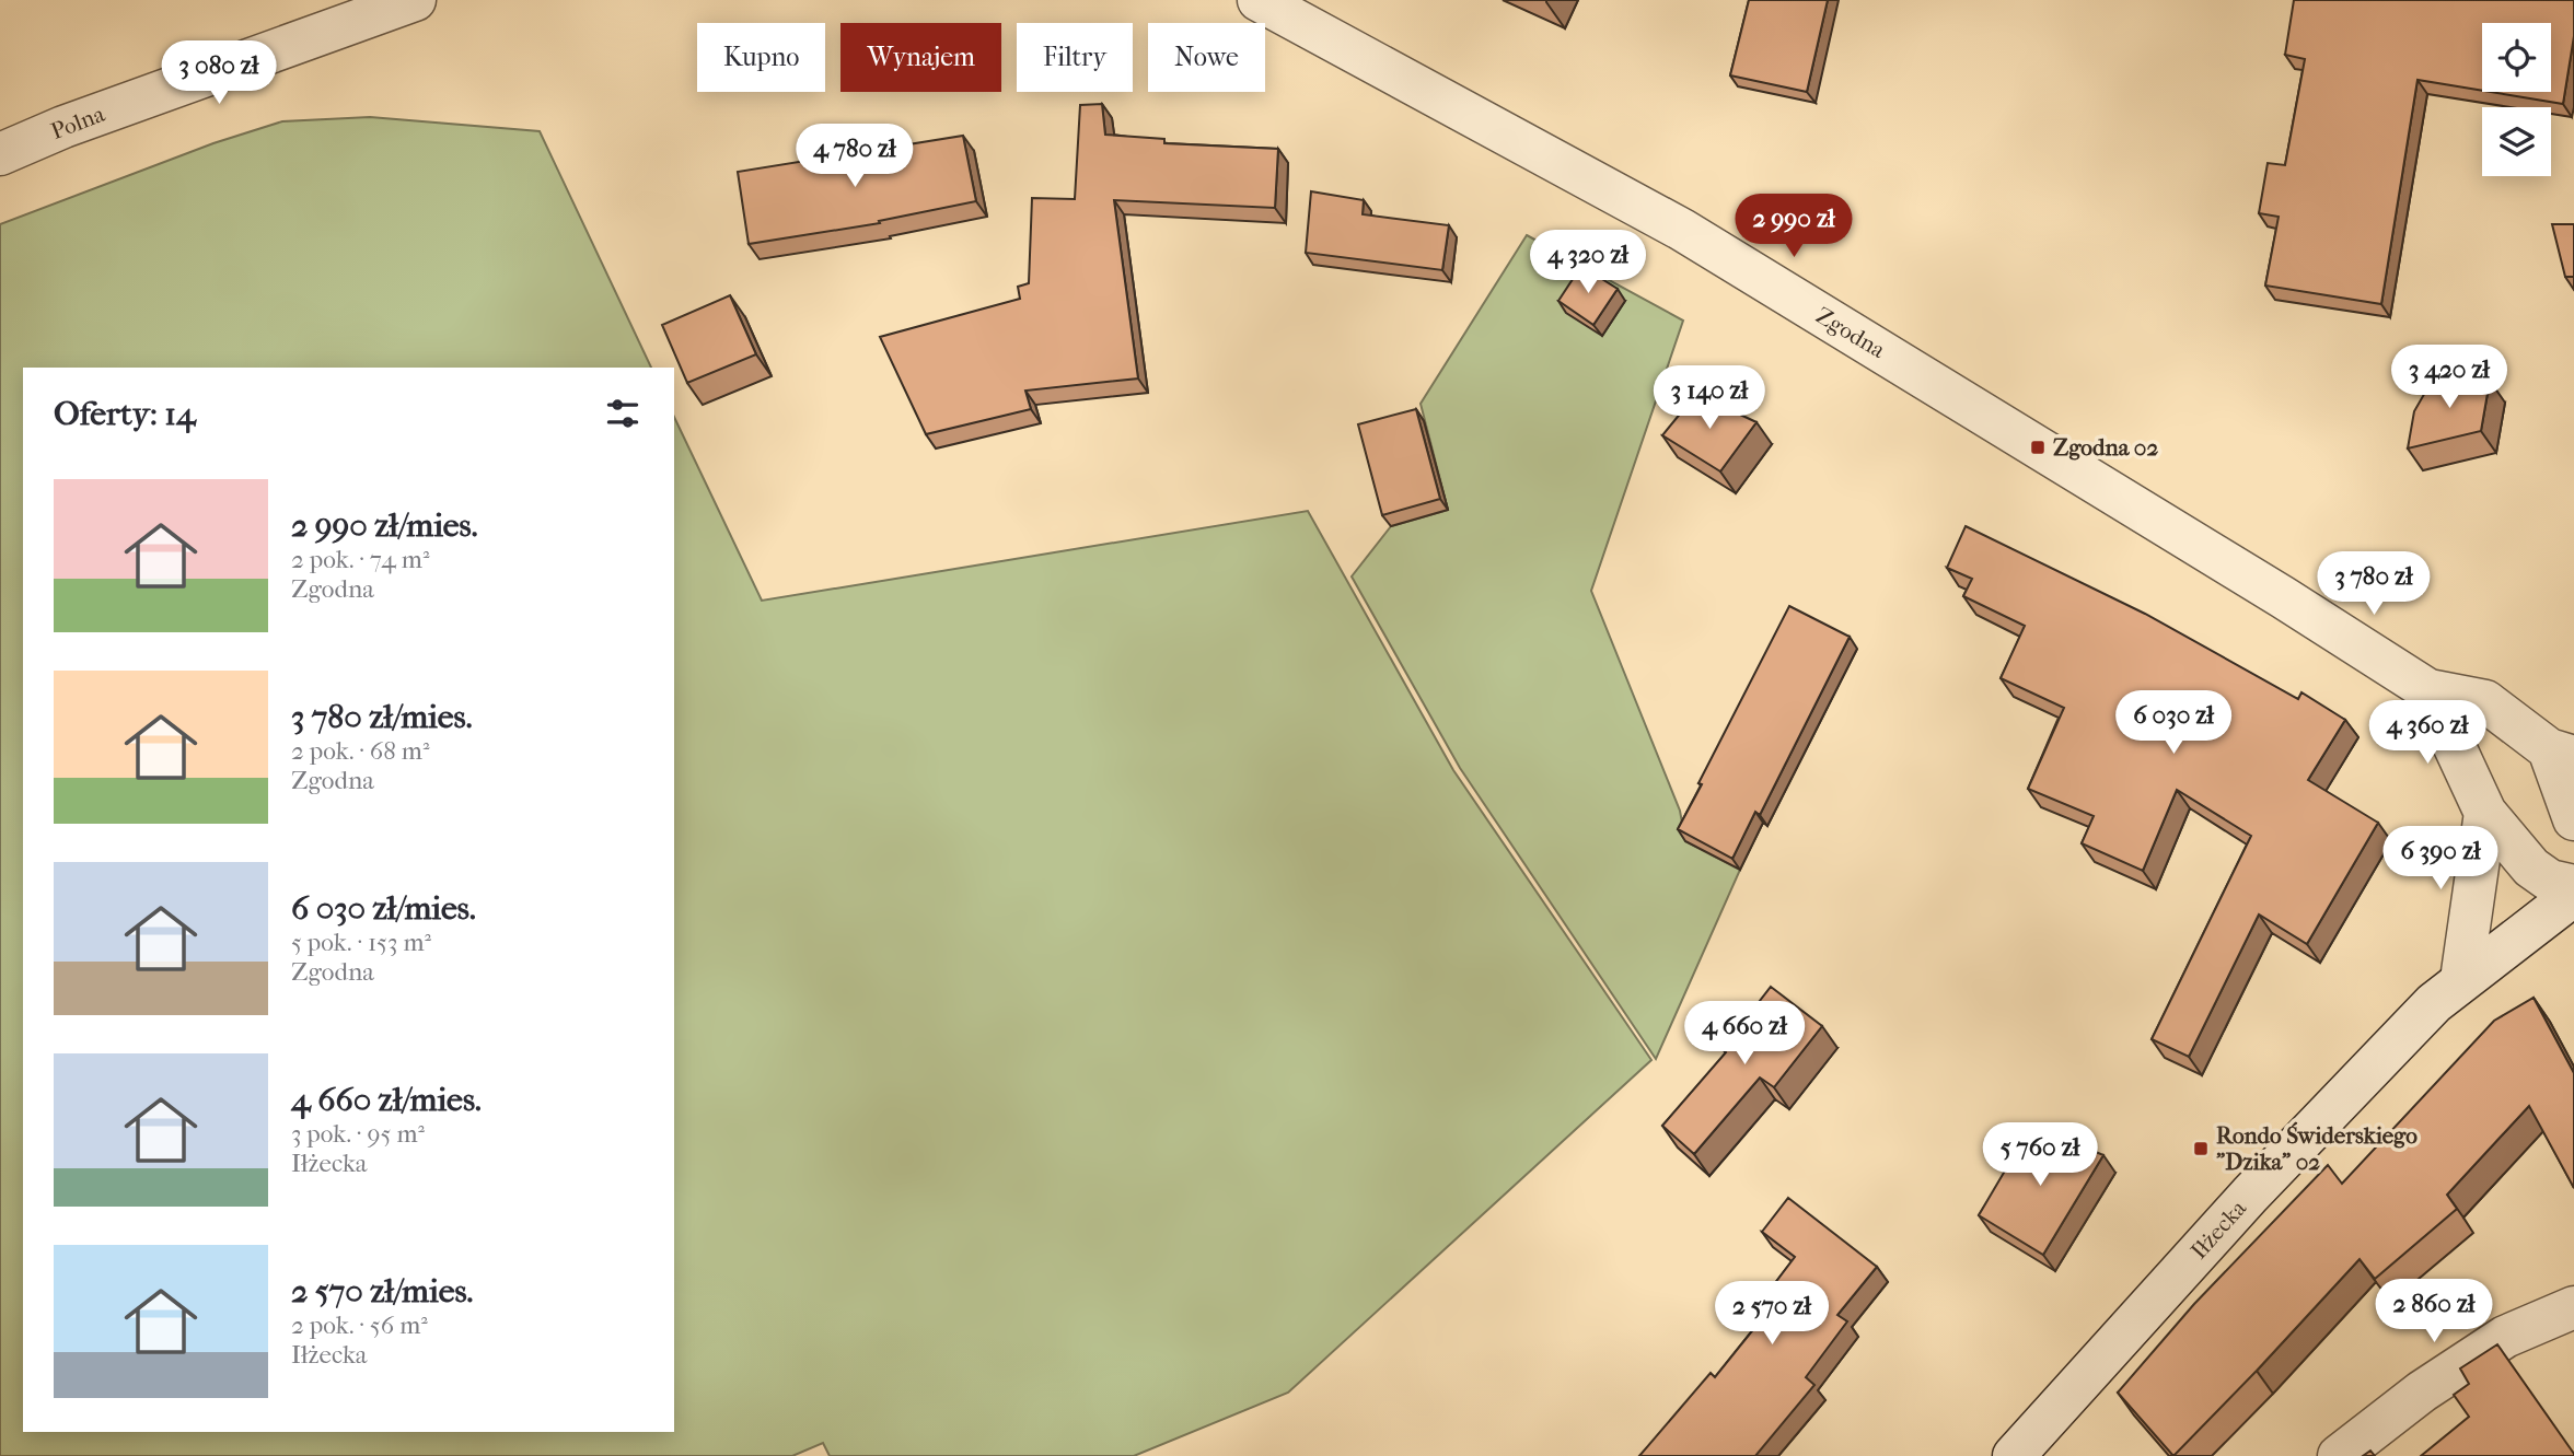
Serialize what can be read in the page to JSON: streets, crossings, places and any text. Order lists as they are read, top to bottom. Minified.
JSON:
{"streets":{"street":["Polna","Zgodna","Iłżecka"]},"places":{"transit":["Zgodna 02","Rondo Świderskiego \"Dzika\" 02"]},"page":{"chip":["Kupno","Wynajem","Filtry","Nowe"],"price":["3 080 zł","4 780 zł","2 990 zł","4 320 zł","3 420 zł","3 140 zł","3 780 zł","6 030 zł","4 360 zł","6 390 zł","4 660 zł","5 760 zł","2 860 zł","2 570 zł"],"heading":"Oferty: 14","list":[{"name":"2 990 zł/mies.","note":"2 pok. · 74 m² · Zgodna"},{"name":"3 780 zł/mies.","note":"2 pok. · 68 m² · Zgodna"},{"name":"6 030 zł/mies.","note":"5 pok. · 153 m² · Zgodna"},{"name":"4 660 zł/mies.","note":"3 pok. · 95 m² · Iłżecka"},{"name":"2 570 zł/mies.","note":"2 pok. · 56 m² · Iłżecka"}]}}
